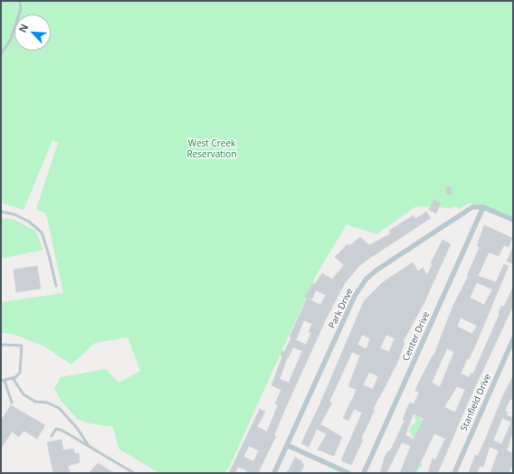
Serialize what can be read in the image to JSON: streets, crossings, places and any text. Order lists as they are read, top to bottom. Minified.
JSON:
{"streets":{"street":["Park Drive","Center Drive","Stanfield Drive"]},"crossings":[["Park Drive","Center Drive"]],"parks":["West Creek Reservation"],"north":"top left"}
